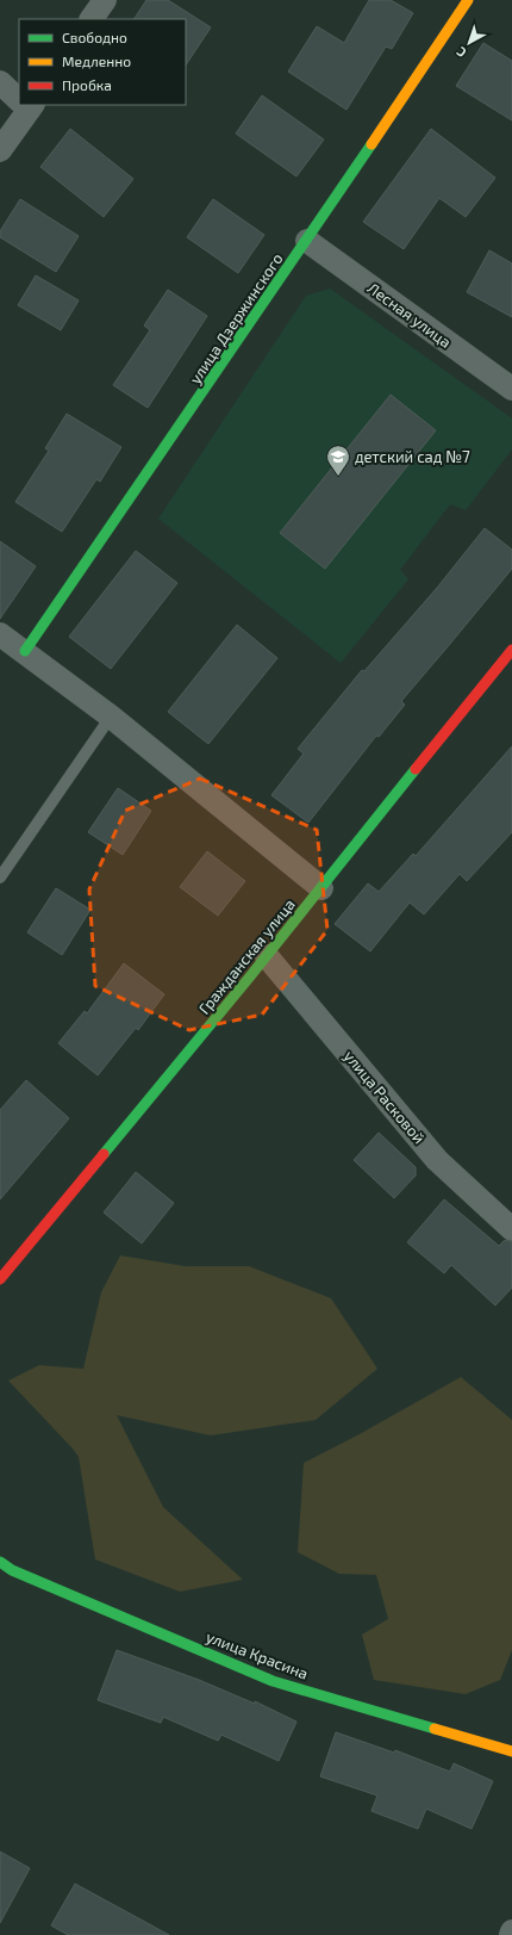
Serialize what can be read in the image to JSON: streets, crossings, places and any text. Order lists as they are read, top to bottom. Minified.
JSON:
{"streets":{"street":["Лесная улица","улица Дзержинского","Гражданская улица","улица Расковой","улица Красина"]},"crossings":[["Лесная улица","улица Дзержинского"],["Гражданская улица","улица Расковой"]],"places":{"school or university":["детский сад №7"]},"legend":["Свободно","Медленно","Пробка"],"north":"bottom left"}
